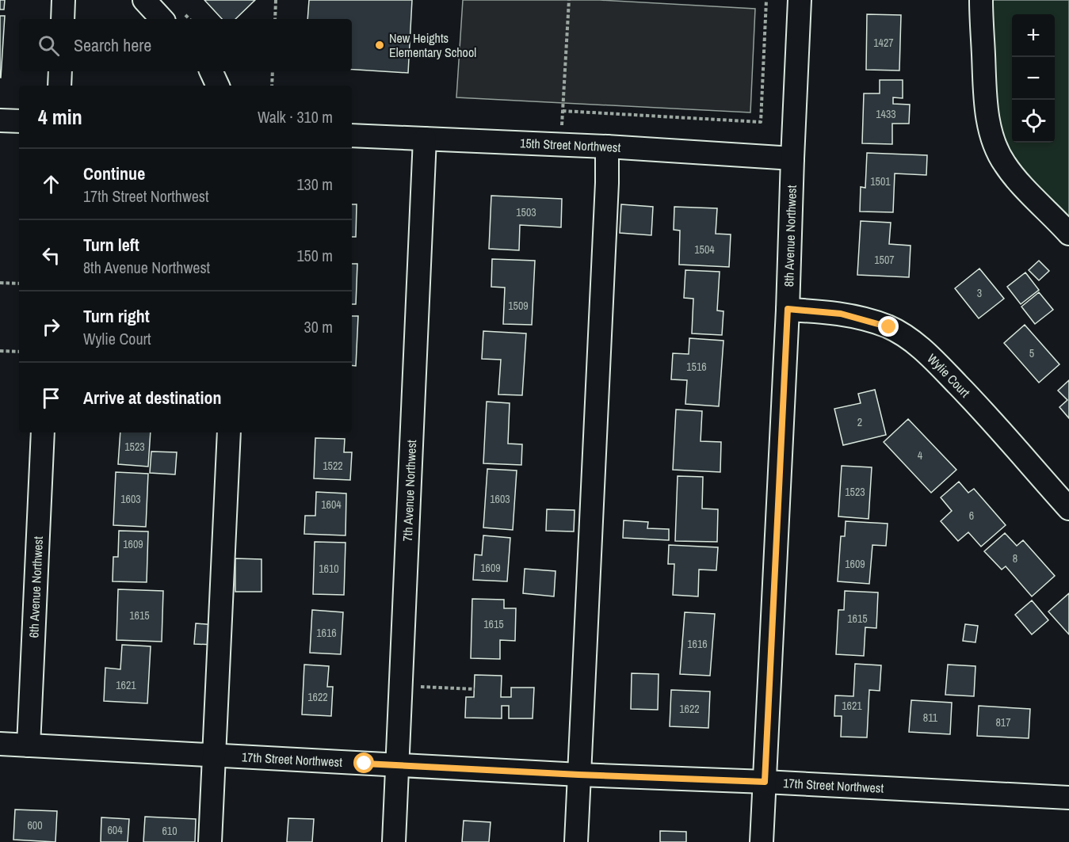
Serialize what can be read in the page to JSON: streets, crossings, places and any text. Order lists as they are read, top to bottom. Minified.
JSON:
{"streets":{"street":["15th Street Northwest","8th Avenue Northwest","Wylie Court","7th Avenue Northwest","6th Avenue Northwest","17th Street Northwest"]},"crossings":[["15th Street Northwest","8th Avenue Northwest"],["15th Street Northwest","7th Avenue Northwest"],["8th Avenue Northwest","Wylie Court"],["8th Avenue Northwest","17th Street Northwest"],["7th Avenue Northwest","17th Street Northwest"],["6th Avenue Northwest","17th Street Northwest"]],"places":["New Heights Elementary School"],"house_numbers":["1427","1433","1501","1503","1504","1507","3","1509","5","1516","2","1523","4","1522","1523","1603","1603","1604","6","1609","8","1609","1609","1610","1615","1615","1615","1616","1616","1621","1622","1621","1622","811","817","600","604","610"],"page":{"map_buttons":["+","−"],"search":"Search here","heading":["4 min","Walk · 310 m"],"list":[["Continue","17th Street Northwest","130 m"],["Turn left","8th Avenue Northwest","150 m"],["Turn right","Wylie Court","30 m"],"Arrive at destination"]}}
